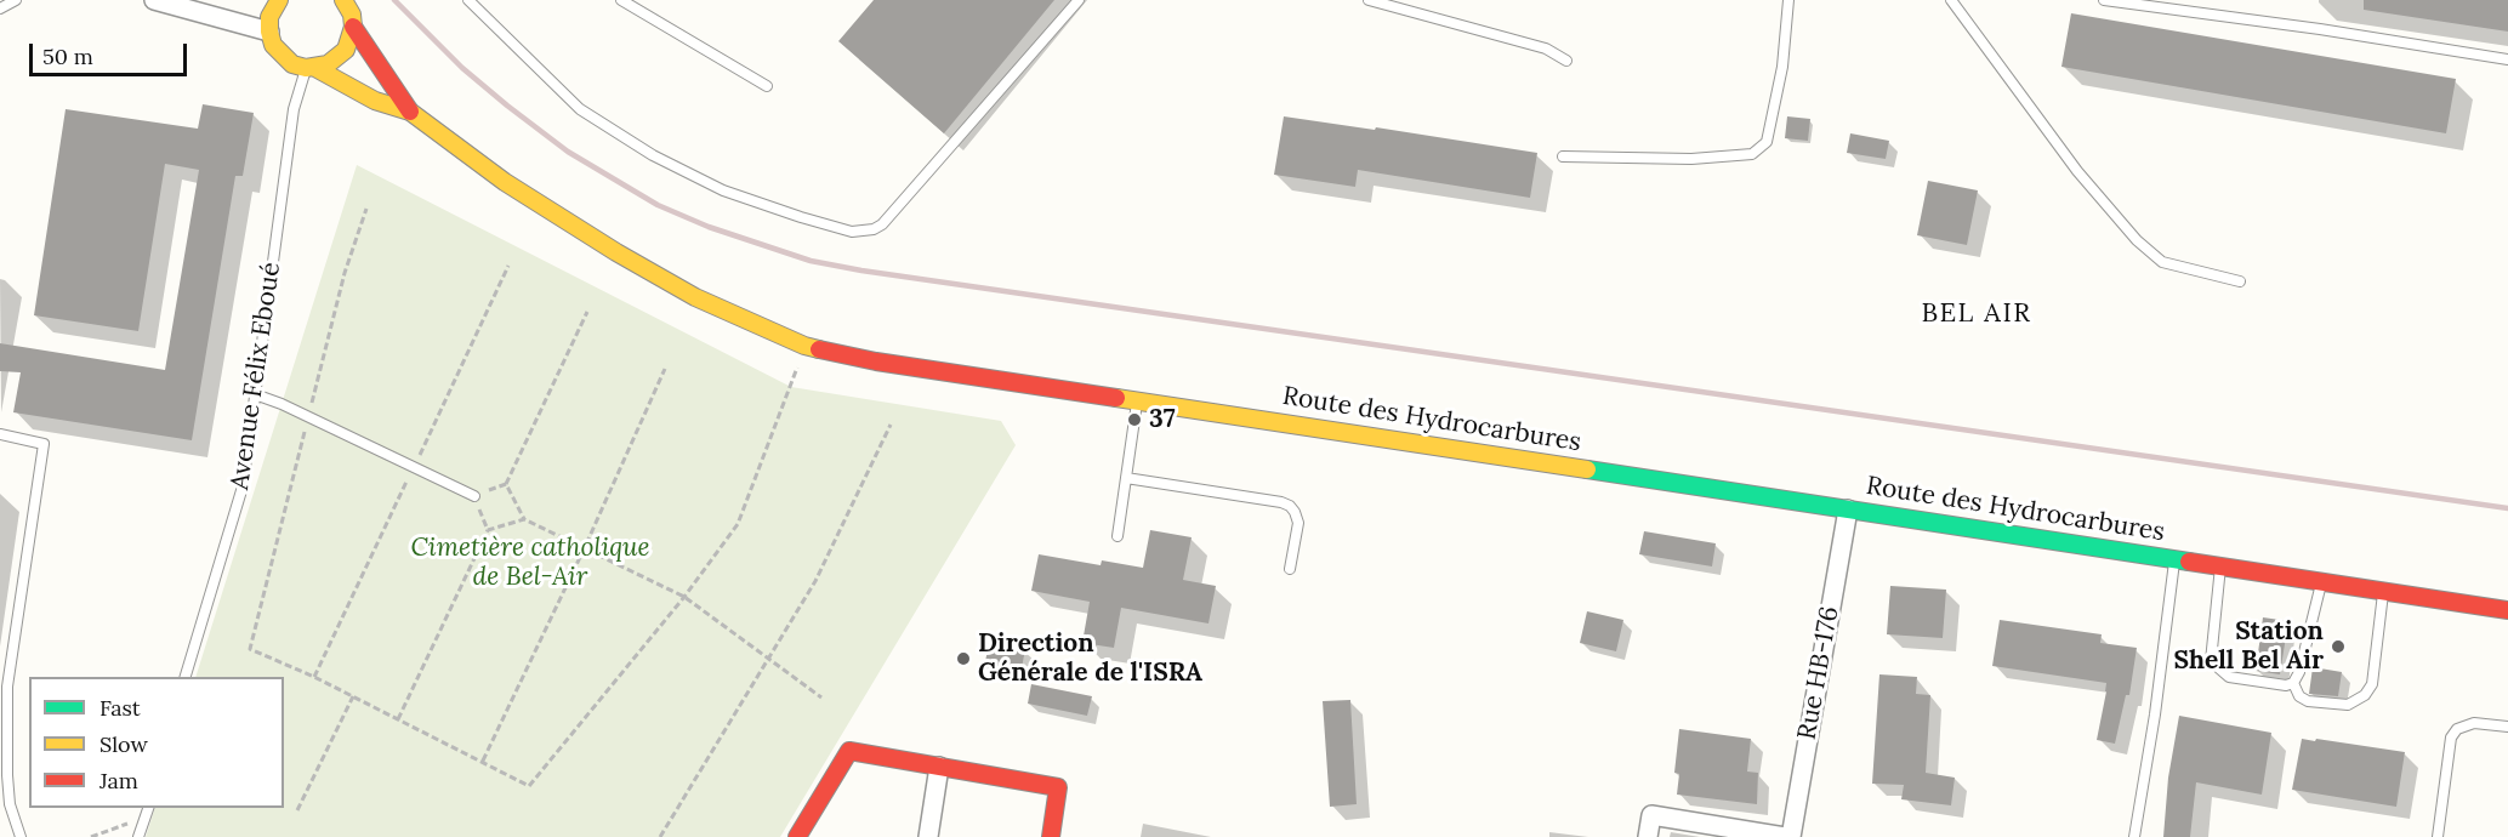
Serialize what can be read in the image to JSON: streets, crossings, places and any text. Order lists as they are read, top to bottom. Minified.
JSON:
{"streets":{"street":["Route des Hydrocarbures","Rue HB-176"],"lane":["Avenue Félix Eboué"]},"crossings":[["Avenue Félix Eboué","Route des Hydrocarbures"],["Route des Hydrocarbures","Rue HB-176"]],"districts":["BEL AIR"],"parks":["Cimetière catholique de Bel-Air"],"places":["37","Station Shell Bel Air","Direction Générale de l'ISRA"],"legend":["Fast","Slow","Jam"],"scale_bar":"50 m"}
